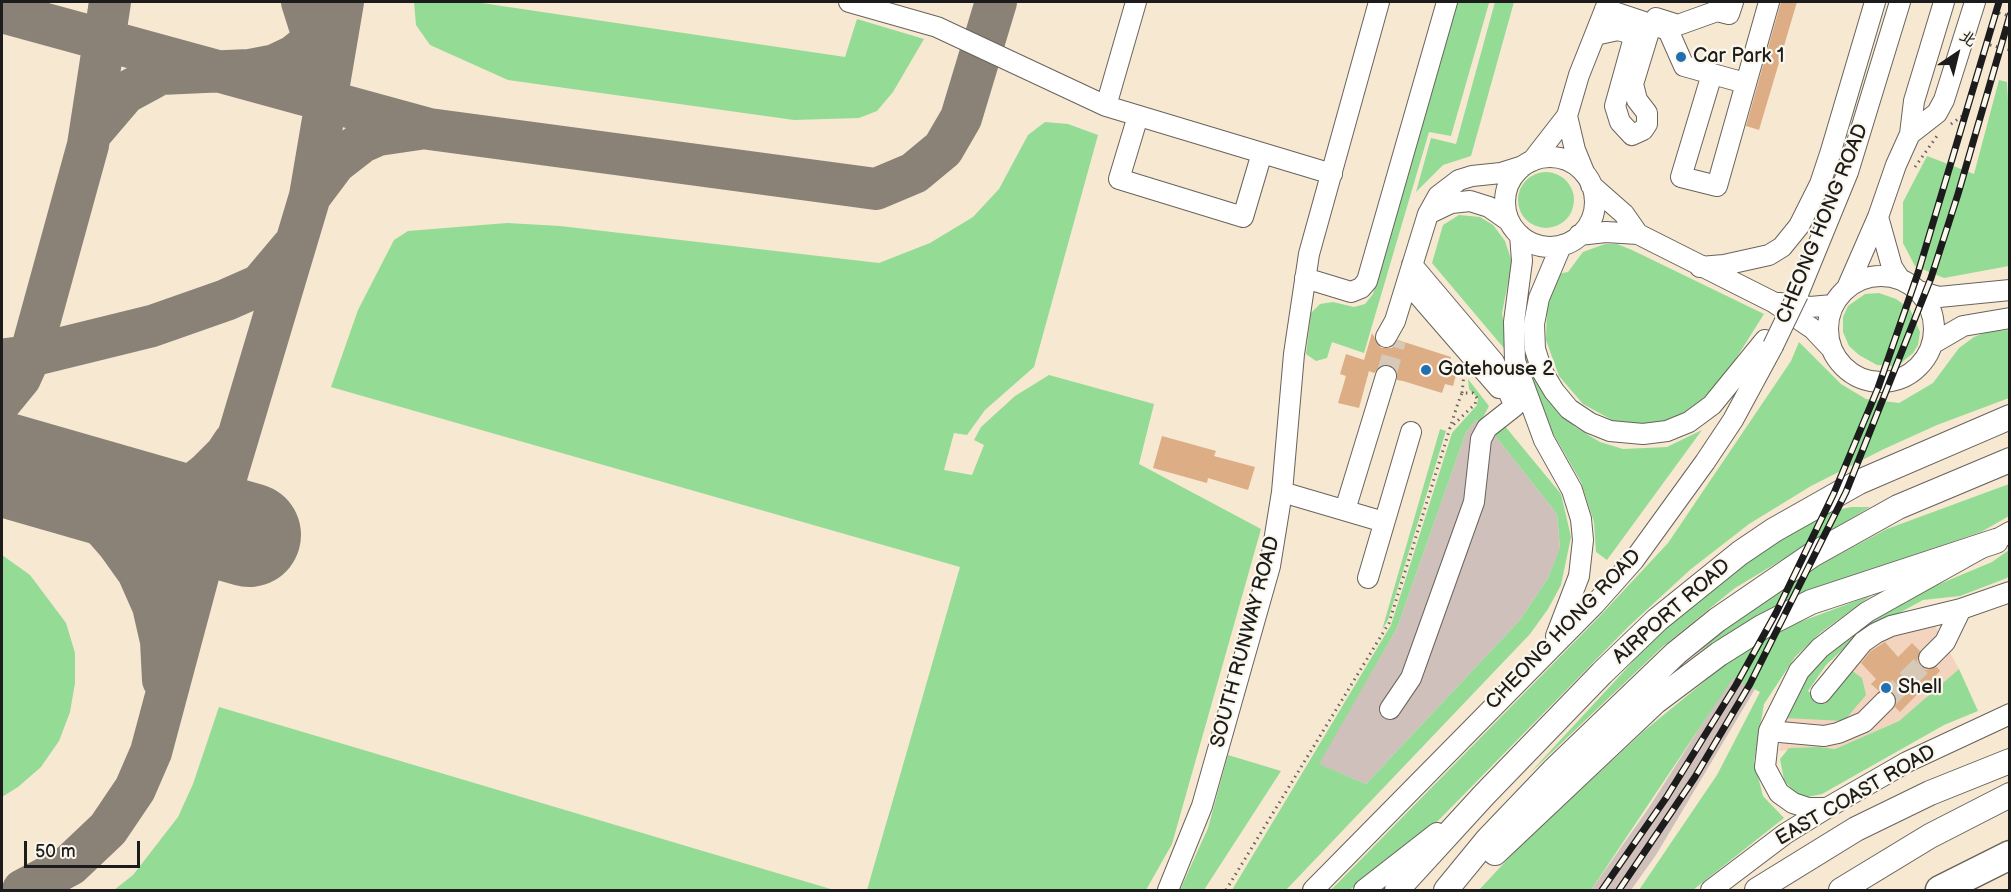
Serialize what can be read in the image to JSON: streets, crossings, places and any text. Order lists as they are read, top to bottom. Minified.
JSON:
{"streets":{"main road":["AIRPORT ROAD"],"street":["CHEONG HONG ROAD","SOUTH RUNWAY ROAD","EAST COAST ROAD"]},"places":["Car Park 1","Gatehouse 2","Shell"],"scale_bar":"50 m","north":"top right"}
